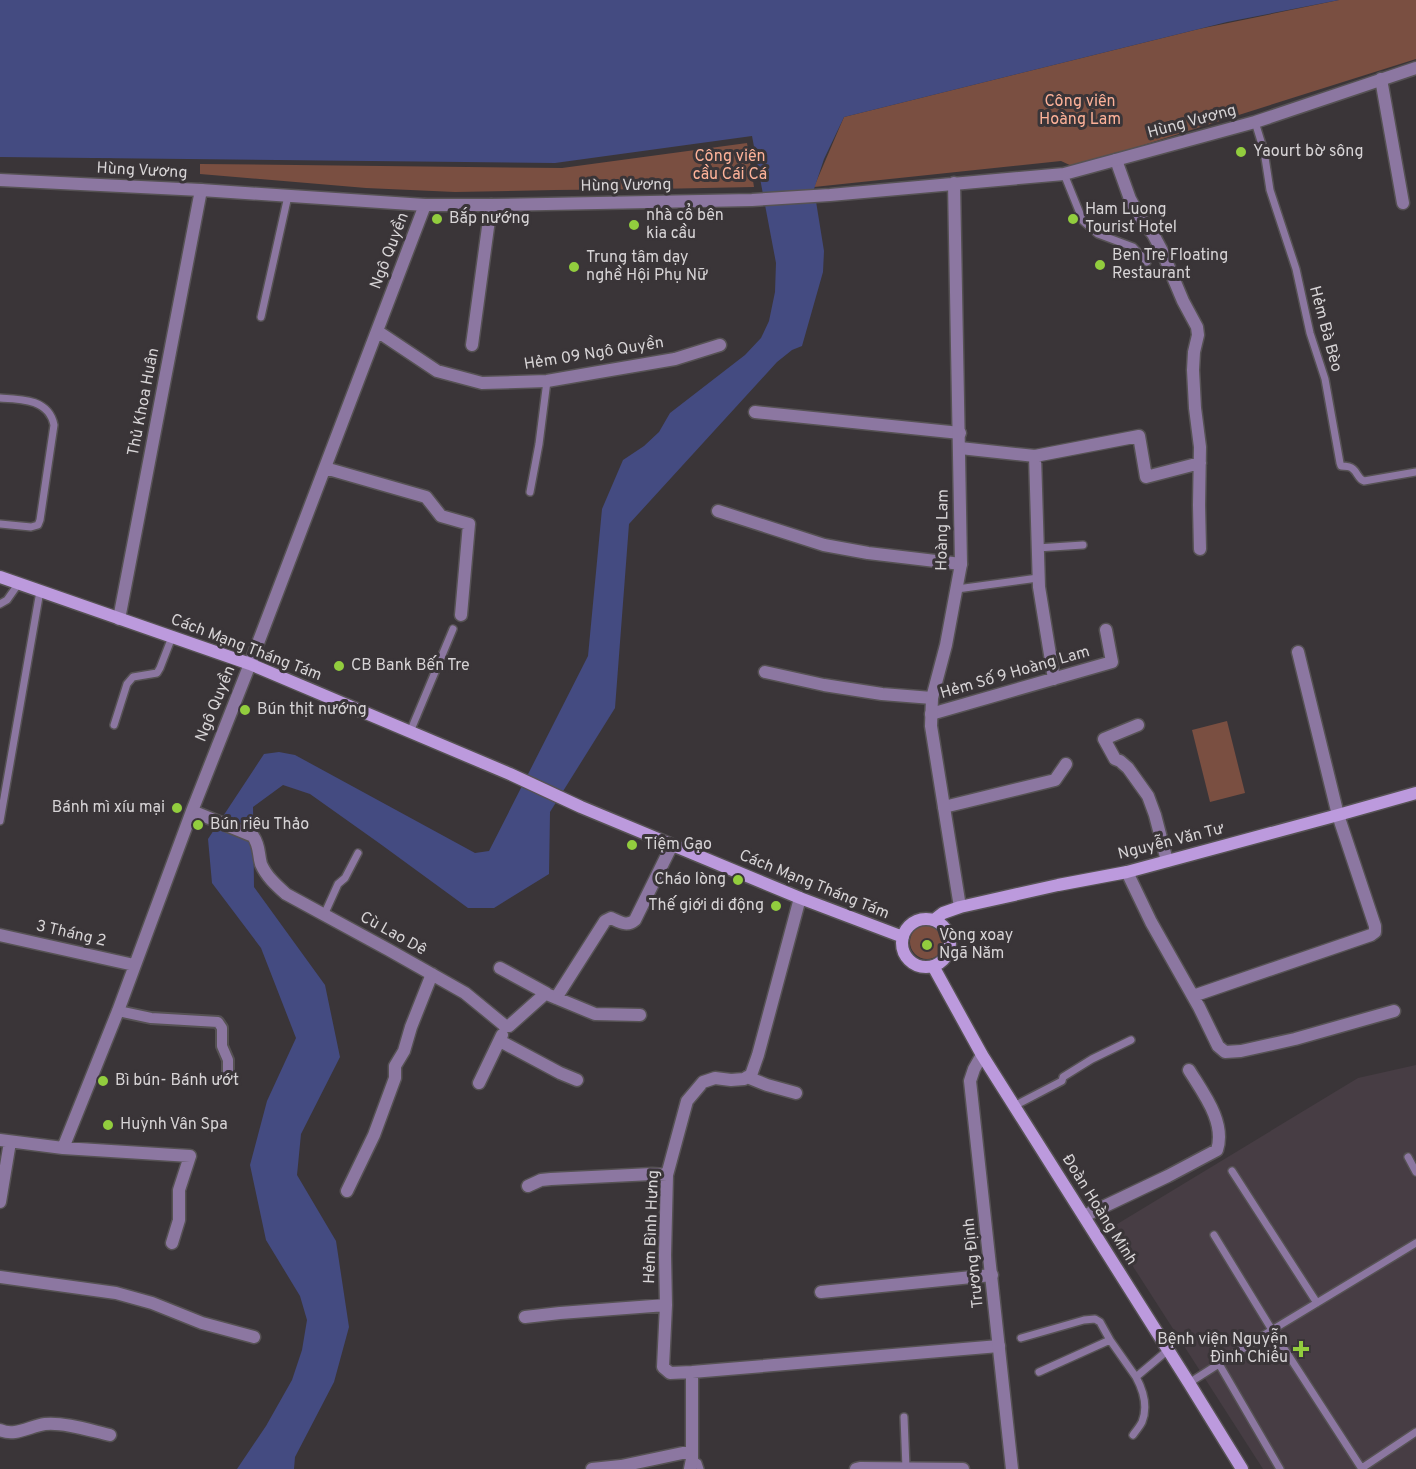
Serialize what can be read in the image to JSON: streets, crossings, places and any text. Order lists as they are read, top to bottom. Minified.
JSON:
{"streets":{"main road":["Cách Mạng Tháng Tám","Nguyễn Văn Tư","Đoàn Hoàng Minh"],"street":["Hùng Vương","Ngô Quyền","Hẻm 09 Ngô Quyền","Thủ Khoa Huân","Hoàng Lam","Hẻm Số 9 Hoàng Lam","3 Tháng 2","Cù Lao Dê","Hẻm Bình Hưng","Trương Định"],"lane":["Hẻm Bà Bèo"]},"crossings":[["Hùng Vương","Ngô Quyền"],["Hùng Vương","Hẻm Bà Bèo"],["Hùng Vương","Thủ Khoa Huân"],["Hùng Vương","Hoàng Lam"],["Ngô Quyền","Hẻm 09 Ngô Quyền"],["Ngô Quyền","Cách Mạng Tháng Tám"],["Ngô Quyền","3 Tháng 2"],["Ngô Quyền","Cù Lao Dê"],["Thủ Khoa Huân","Cách Mạng Tháng Tám"],["Hoàng Lam","Hẻm Số 9 Hoàng Lam"],["Hoàng Lam","Nguyễn Văn Tư"],["Cách Mạng Tháng Tám","Nguyễn Văn Tư"],["Cách Mạng Tháng Tám","Đoàn Hoàng Minh"],["Nguyễn Văn Tư","Đoàn Hoàng Minh"],["Đoàn Hoàng Minh","Trương Định"]],"parks":["Công viên Hoàng Lam","Công viên cầu Cái Cá"],"places":{"other":["Yaourt bờ sông","Bắp nướng","Ham Luong Tourist Hotel","nhà cổ bên kia cầu","Ben Tre Floating Restaurant","Trung tâm dạy nghề Hội Phụ Nữ","CB Bank Bến Tre","Bún thịt nướng","Bánh mì xíu mại","Bún riêu Thảo","Tiệm Gạo","Cháo lòng","Thế giới di động","Vòng xoay Ngã Năm","Bì bún- Bánh ướt","Huỳnh Vân Spa"],"health":["Bệnh viện Nguyễn Đình Chiểu"]}}
